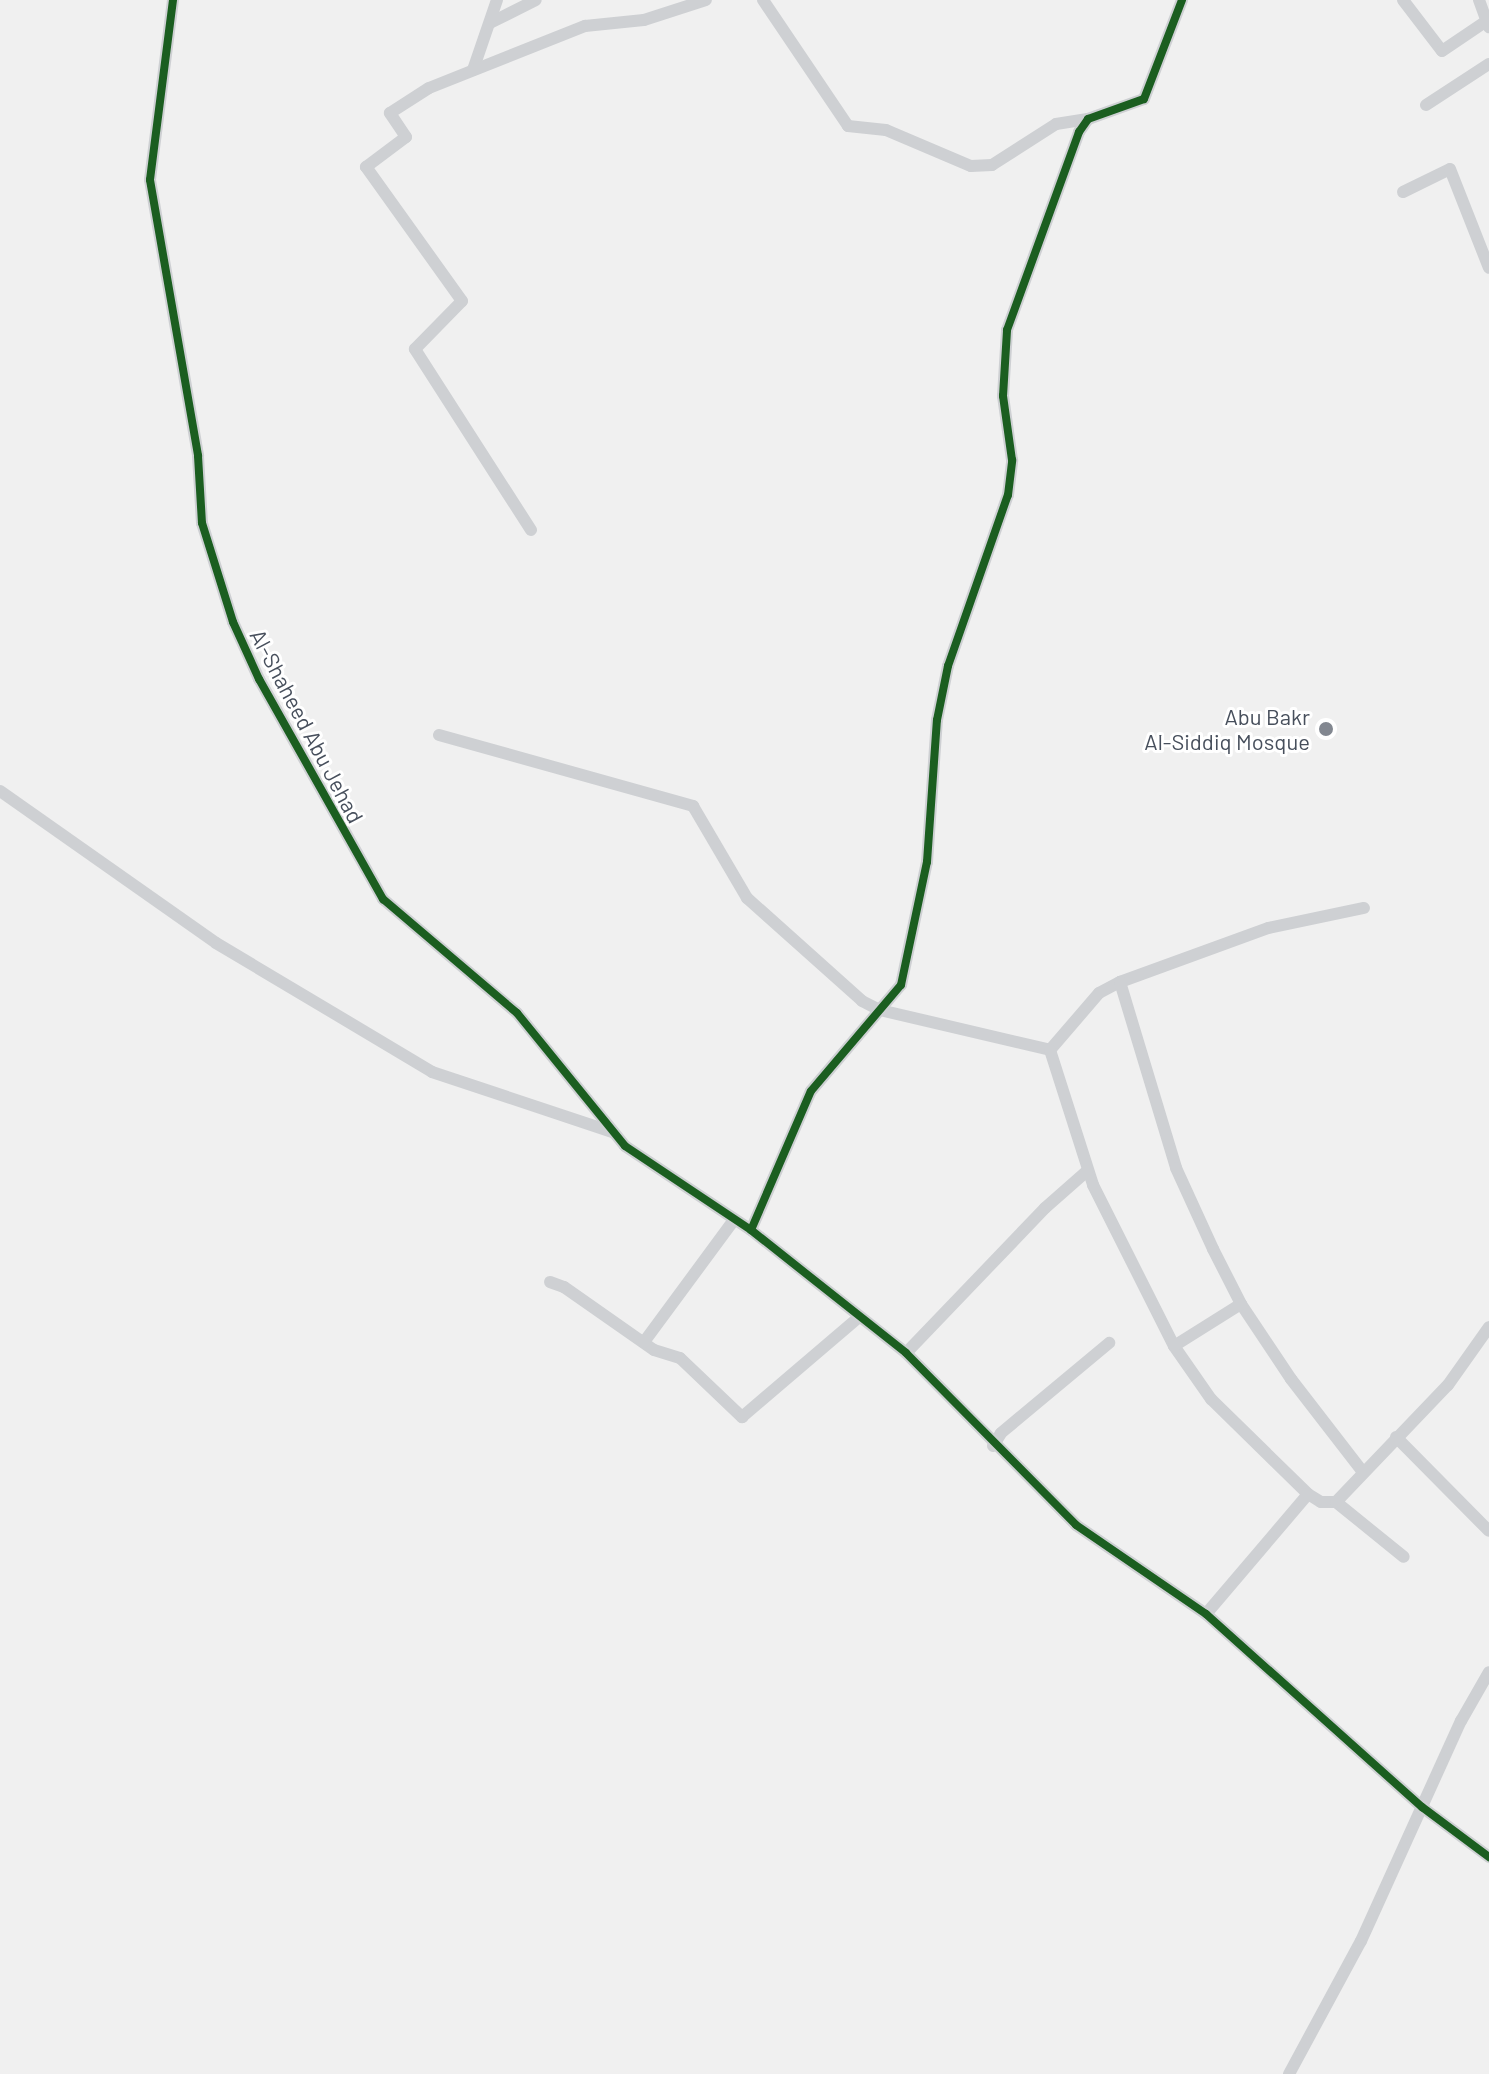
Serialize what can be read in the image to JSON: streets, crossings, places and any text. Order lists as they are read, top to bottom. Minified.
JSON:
{"streets":{"street":["Al-Shaheed Abu Jehad"]},"places":["Abu Bakr Al-Siddiq Mosque"]}
